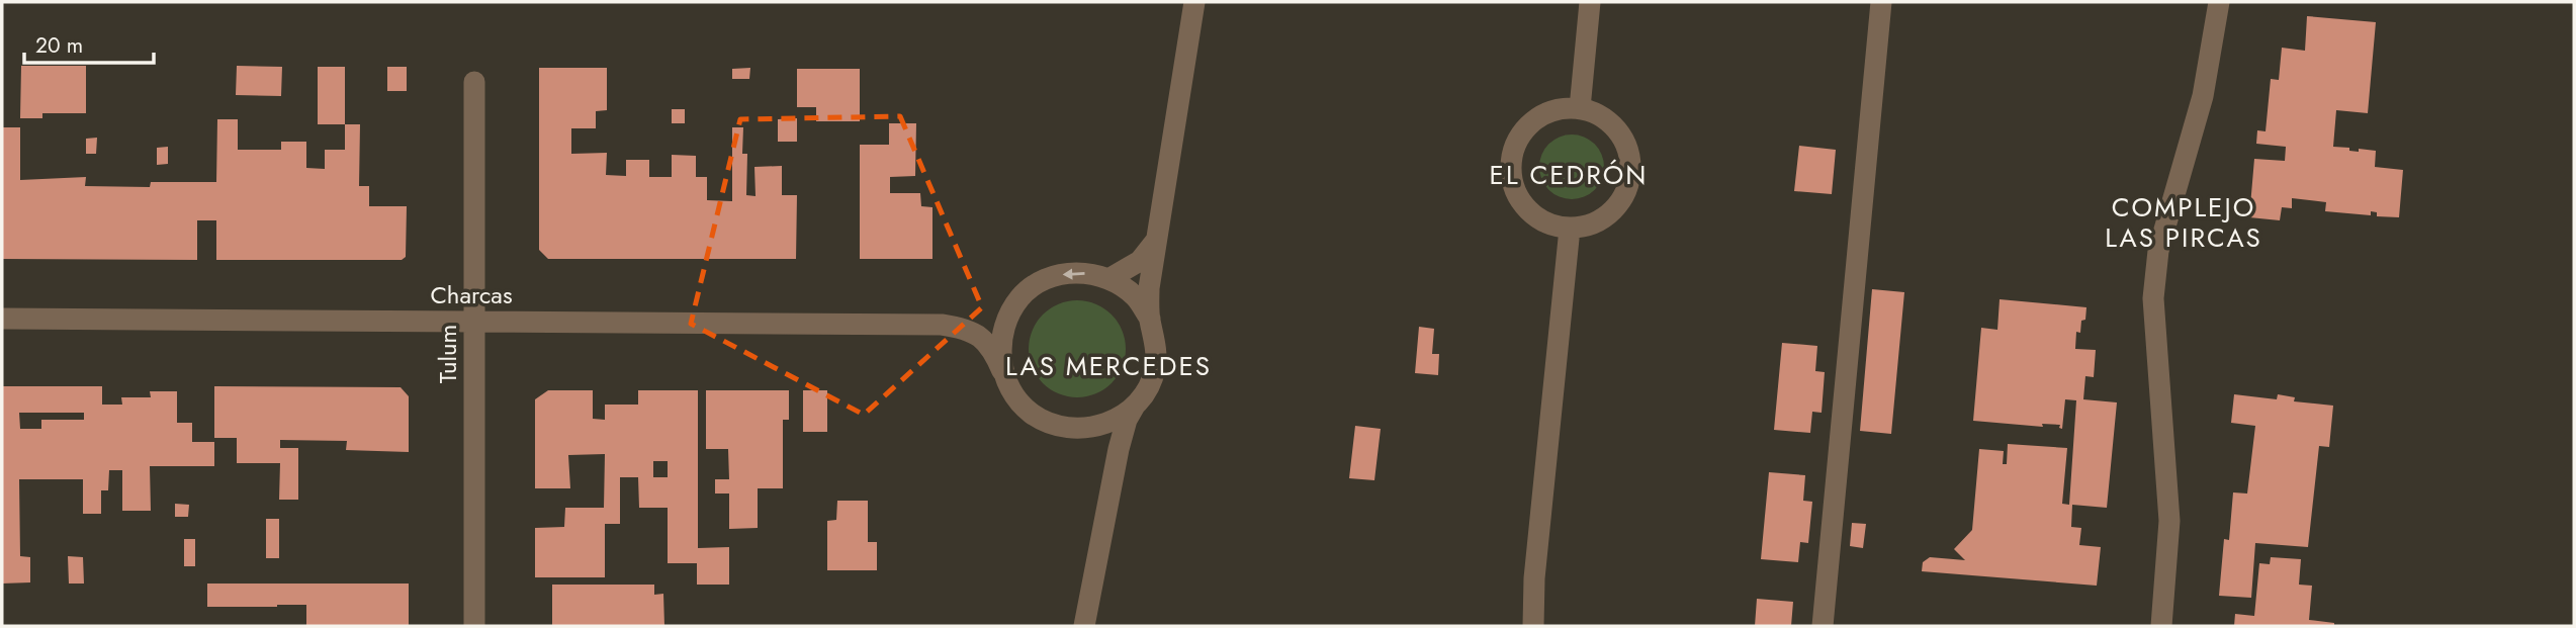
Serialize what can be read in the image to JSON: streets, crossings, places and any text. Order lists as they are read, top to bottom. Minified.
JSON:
{"streets":{"street":["Charcas","Tulum"]},"crossings":[["Charcas","Tulum"]],"districts":["EL CEDRÓN","COMPLEJO LAS PIRCAS","LAS MERCEDES"],"scale_bar":"20 m"}
